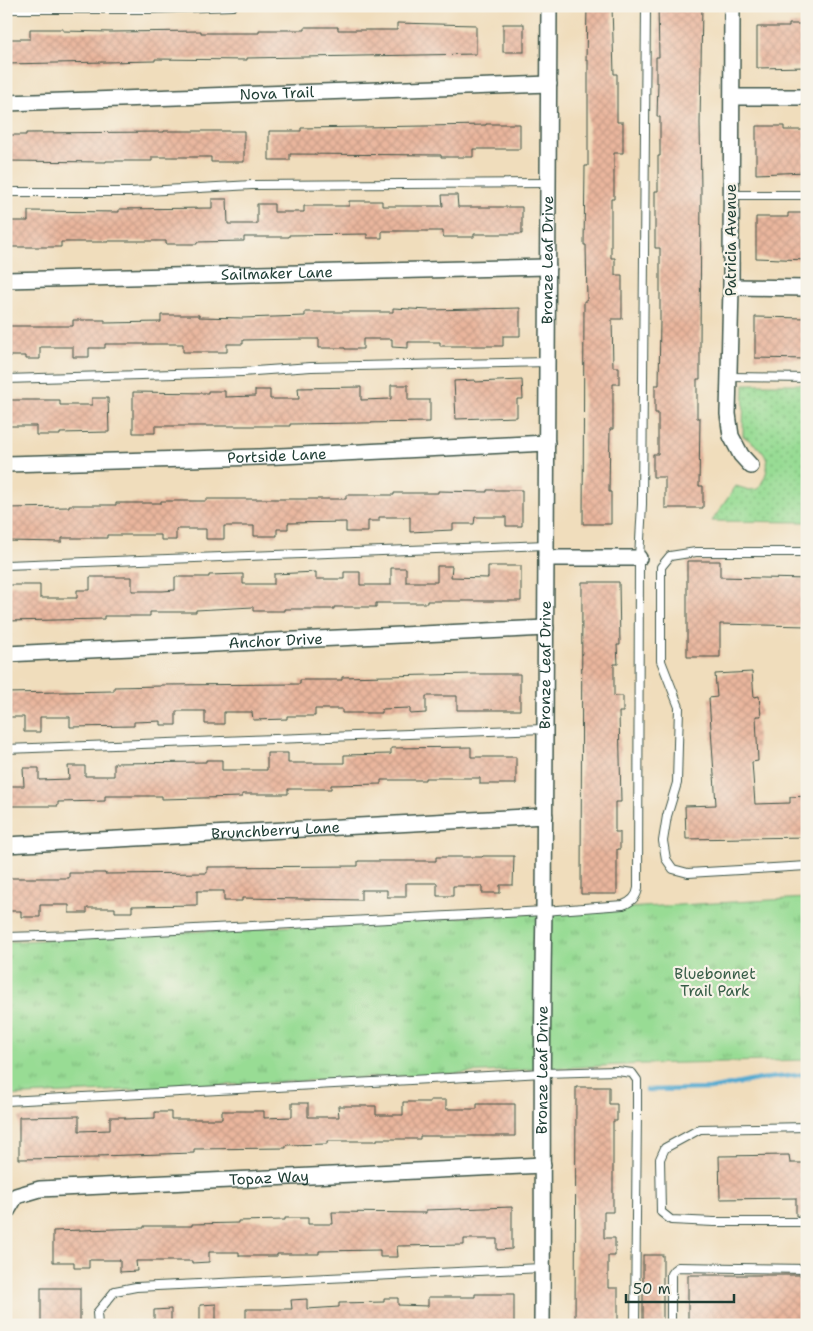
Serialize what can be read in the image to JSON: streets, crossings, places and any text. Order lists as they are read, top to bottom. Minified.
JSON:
{"streets":{"street":["Nova Trail","Patricia Avenue","Bronze Leaf Drive","Sailmaker Lane","Portside Lane","Anchor Drive","Brunchberry Lane","Topaz Way"]},"crossings":[["Nova Trail","Bronze Leaf Drive"],["Bronze Leaf Drive","Sailmaker Lane"],["Bronze Leaf Drive","Portside Lane"],["Bronze Leaf Drive","Anchor Drive"],["Bronze Leaf Drive","Brunchberry Lane"],["Bronze Leaf Drive","Topaz Way"]],"parks":["Bluebonnet Trail Park"],"scale_bar":"50 m"}
